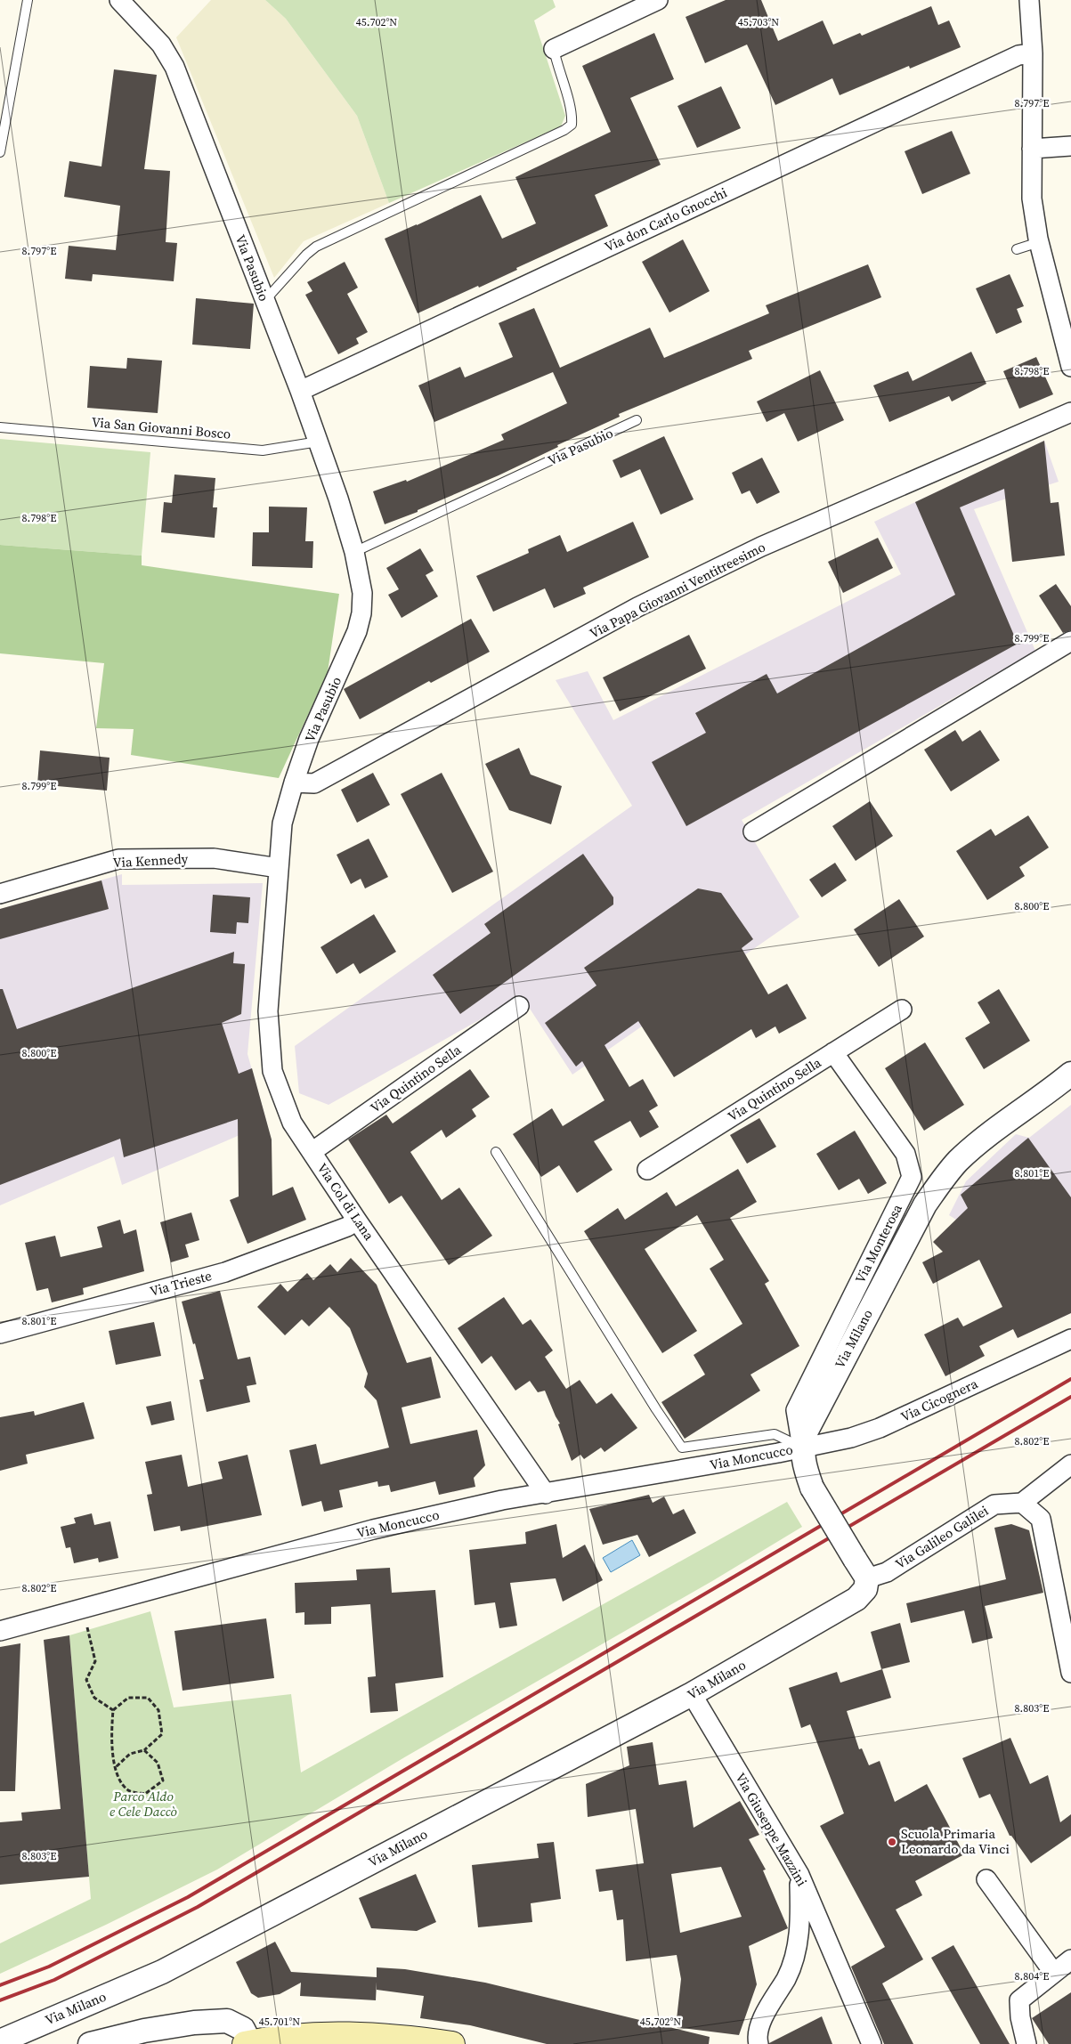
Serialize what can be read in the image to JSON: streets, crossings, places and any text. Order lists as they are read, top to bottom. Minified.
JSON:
{"streets":{"street":["Via don Carlo Gnocchi","Via Pasubio","Via Papa Giovanni Ventitreesimo","Via Kennedy","Via Quintino Sella","Via Col di Lana","Via Monterosa","Via Trieste","Via Milano","Via Cicognera","Via Moncucco","Via Galileo Galilei","Via Giuseppe Mazzini"],"lane":["Via San Giovanni Bosco"]},"crossings":[["Via don Carlo Gnocchi","Via Pasubio"],["Via Pasubio","Via San Giovanni Bosco"],["Via Pasubio","Via Papa Giovanni Ventitreesimo"],["Via Pasubio","Via Kennedy"],["Via Pasubio","Via Col di Lana"],["Via Kennedy","Via Col di Lana"],["Via Quintino Sella","Via Col di Lana"],["Via Quintino Sella","Via Monterosa"],["Via Col di Lana","Via Trieste"],["Via Col di Lana","Via Moncucco"],["Via Monterosa","Via Milano"],["Via Monterosa","Via Cicognera"],["Via Monterosa","Via Moncucco"],["Via Milano","Via Cicognera"],["Via Milano","Via Moncucco"],["Via Milano","Via Galileo Galilei"],["Via Milano","Via Giuseppe Mazzini"],["Via Cicognera","Via Moncucco"]],"parks":["Parco Aldo e Cele Daccò"],"places":["Scuola Primaria Leonardo da Vinci"],"coordinates":["45.702°N","45.703°N","8.797°E","8.798°E","8.799°E","8.800°E","8.801°E","8.802°E","8.803°E","8.804°E","45.701°N"]}
